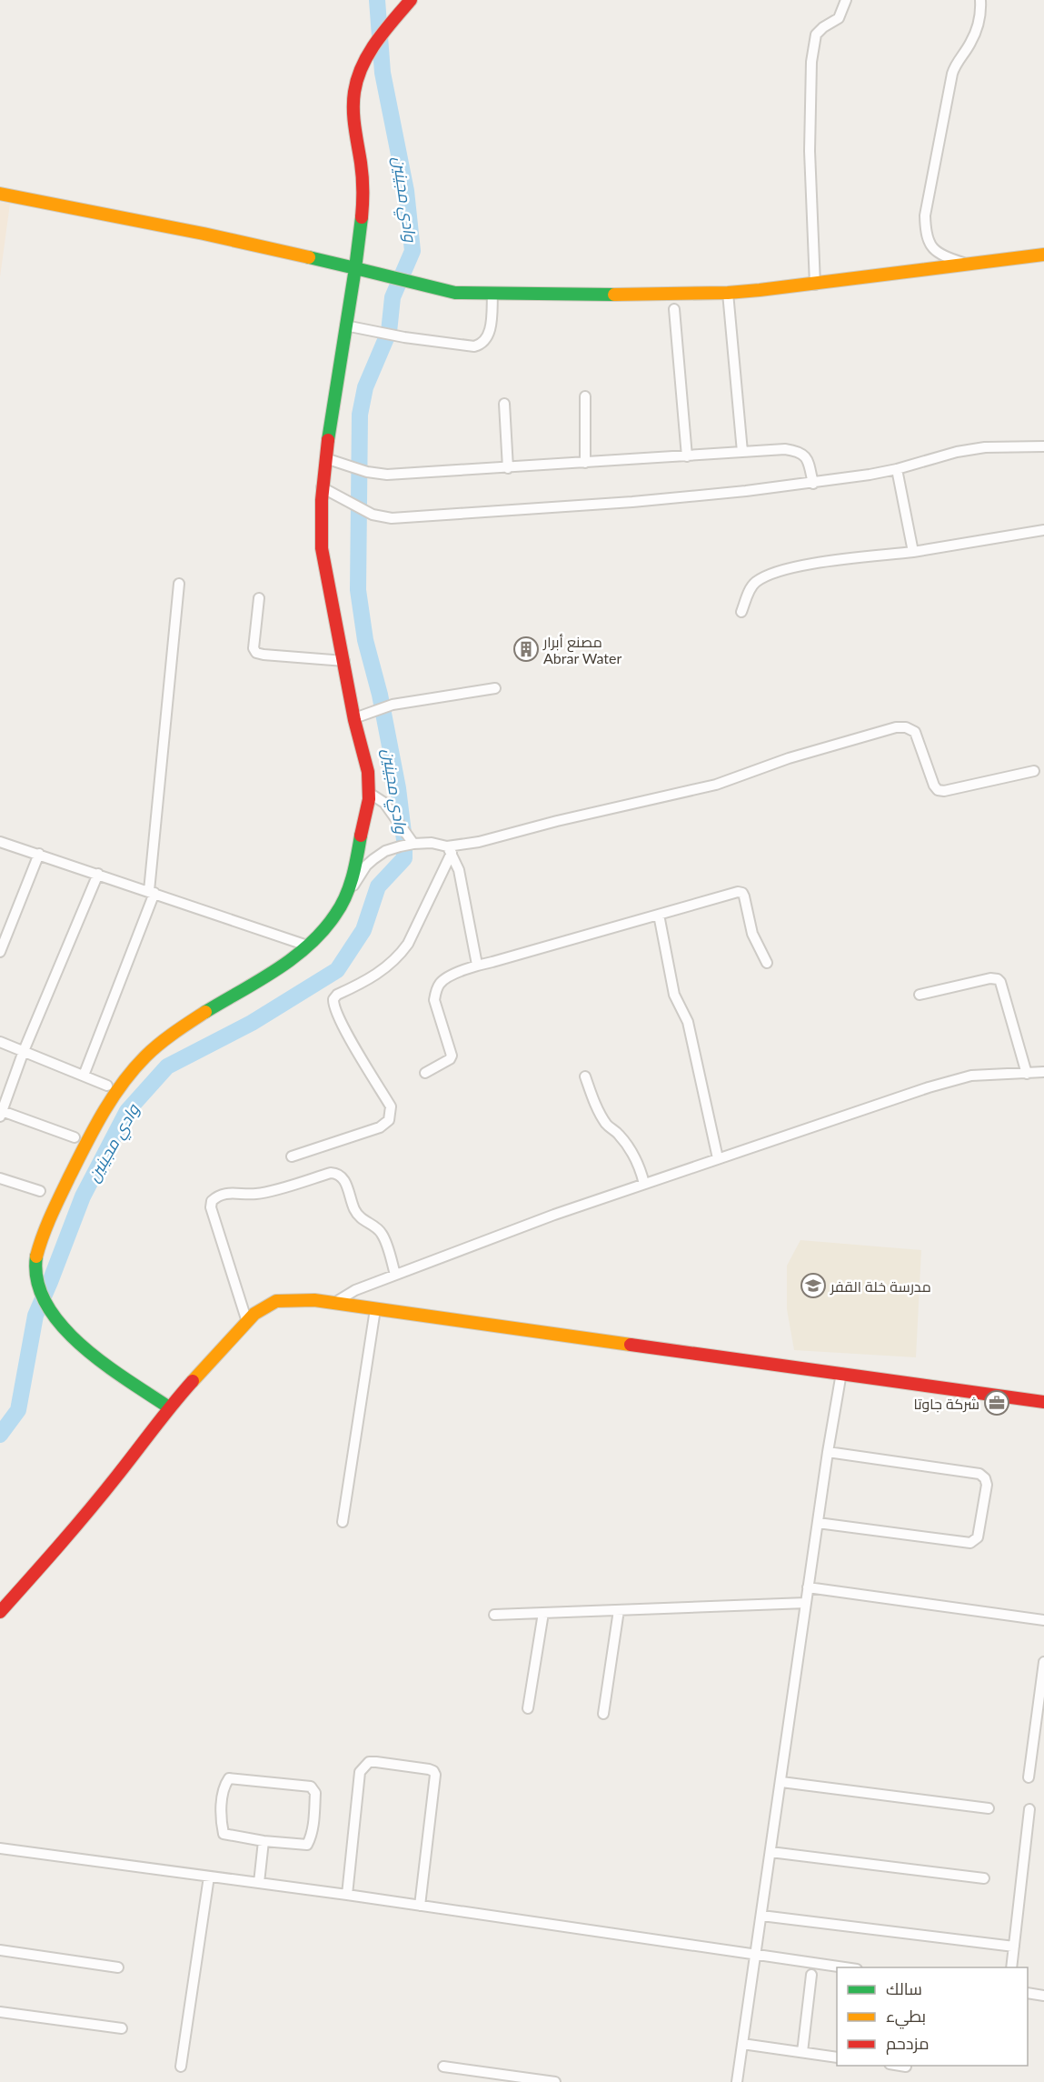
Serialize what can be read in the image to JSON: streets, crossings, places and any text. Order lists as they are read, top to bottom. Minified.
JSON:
{"water":["وادي مجينين"],"places":{"building":["مصنع أبرار Abrar Water"],"school or university":["مدرسة خلة القفر"],"office":["شركة جاوتا"]},"legend":["سالك","بطيء","مزدحم"]}
